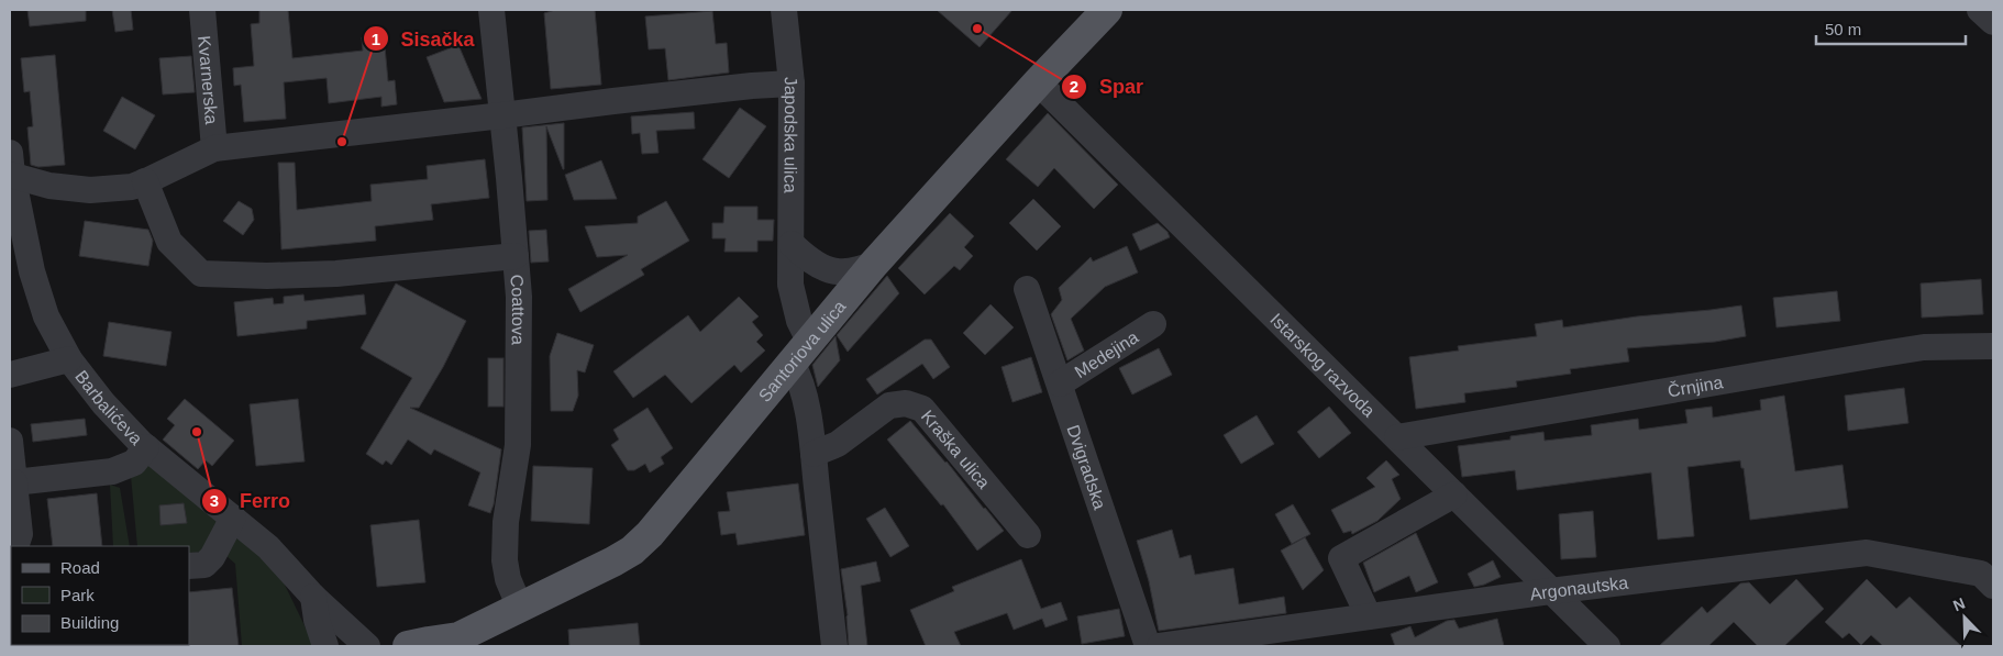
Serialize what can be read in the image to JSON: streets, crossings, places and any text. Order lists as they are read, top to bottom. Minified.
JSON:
{"streets":{"main road":["Santoriova ulica"],"street":["Kvarnerska","Japodska ulica","Coattova","Medejina","Istarskog razvoda","Črnjina","Barbalićeva","Kraška ulica","Dvigradska","Argonautska"]},"crossings":[["Coattova","Santoriova ulica"],["Santoriova ulica","Istarskog razvoda"],["Medejina","Dvigradska"],["Istarskog razvoda","Črnjina"],["Istarskog razvoda","Argonautska"]],"places":["Spar","Sisačka","Ferro"],"legend":["Road","Park","Building"],"scale_bar":"50 m","north":"top left"}
